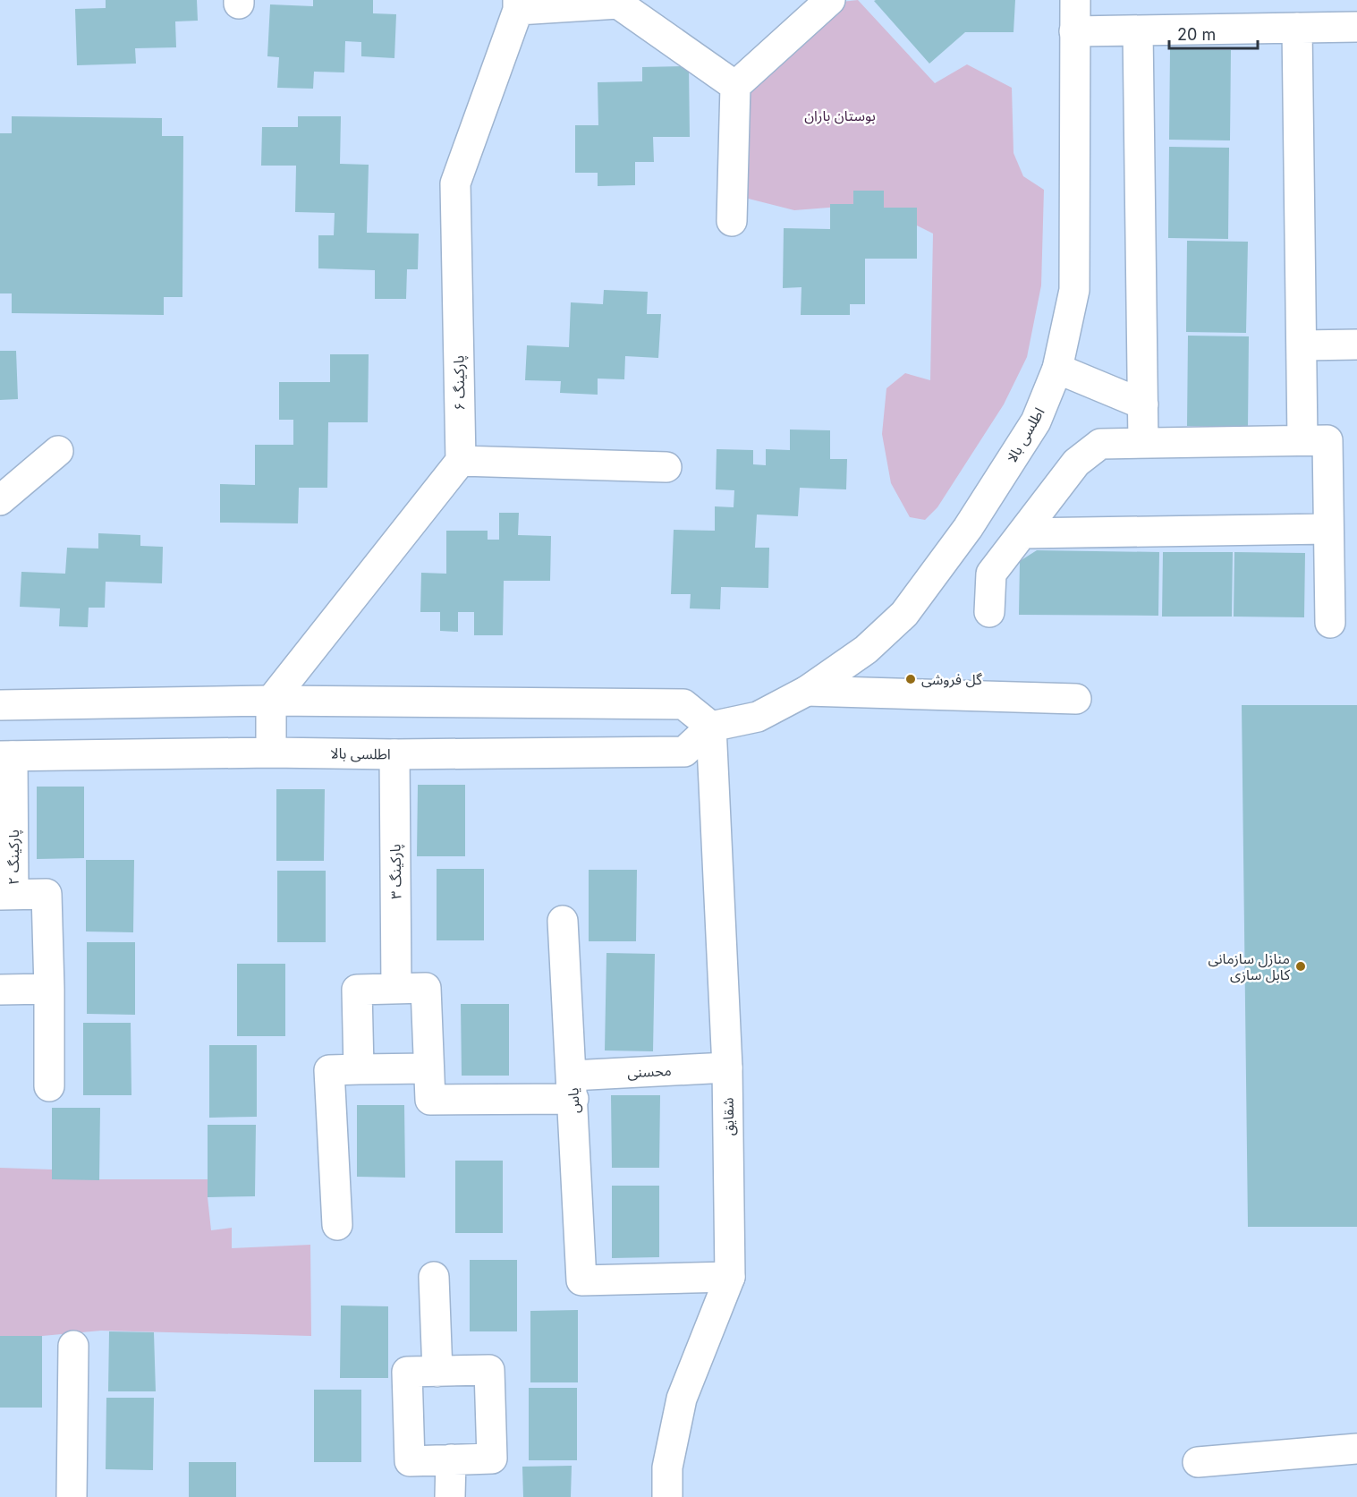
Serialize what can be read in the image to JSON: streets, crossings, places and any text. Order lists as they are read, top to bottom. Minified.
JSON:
{"streets":{"street":["پارکینگ ۶","اطلسی بالا","پارکینگ ۲","پارکینگ ۳","محسنی","یاس","شقایق"]},"crossings":[["اطلسی بالا","پارکینگ ۲"],["اطلسی بالا","پارکینگ ۳"],["اطلسی بالا","شقایق"],["محسنی","یاس"],["محسنی","شقایق"],["یاس","شقایق"]],"parks":["بوستان باران"],"places":["گل فروشی","منازل سازمانی کابل سازی"],"scale_bar":"20 m"}
